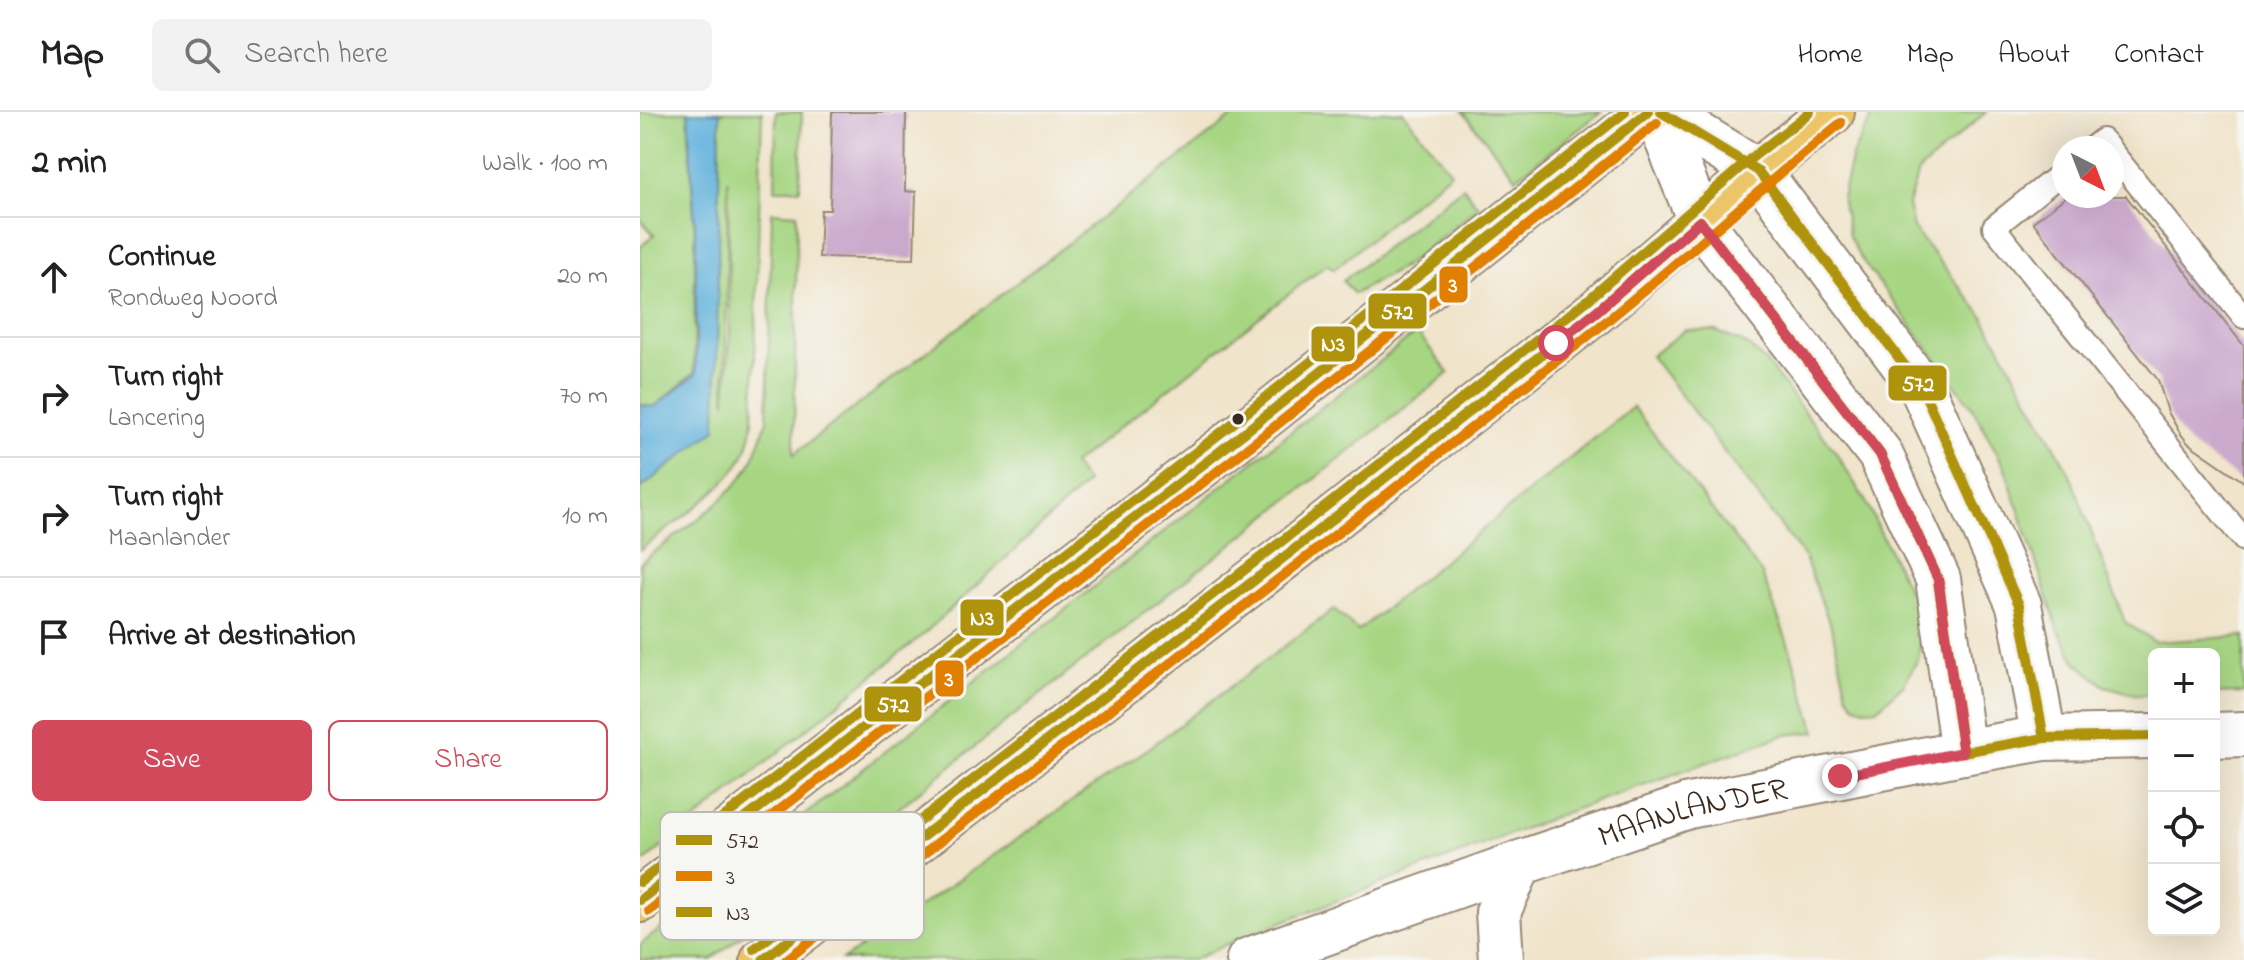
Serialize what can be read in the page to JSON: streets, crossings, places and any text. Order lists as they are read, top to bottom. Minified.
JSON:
{"streets":{"street":["MAANLANDER"]},"lines":["transit line 572","transit line N3","transit line 3"],"legend":["572","3","N3"],"north":"bottom right","page":{"header":"Map","search":"Search here","nav":["Home","Map","About","Contact"],"heading":["2 min","Walk · 100 m"],"list":[["Continue","Rondweg Noord","20 m"],["Turn right","Lancering","70 m"],["Turn right","Maanlander","10 m"],"Arrive at destination"],"map_buttons":["+","−"],"buttons":["Save","Share"]}}
